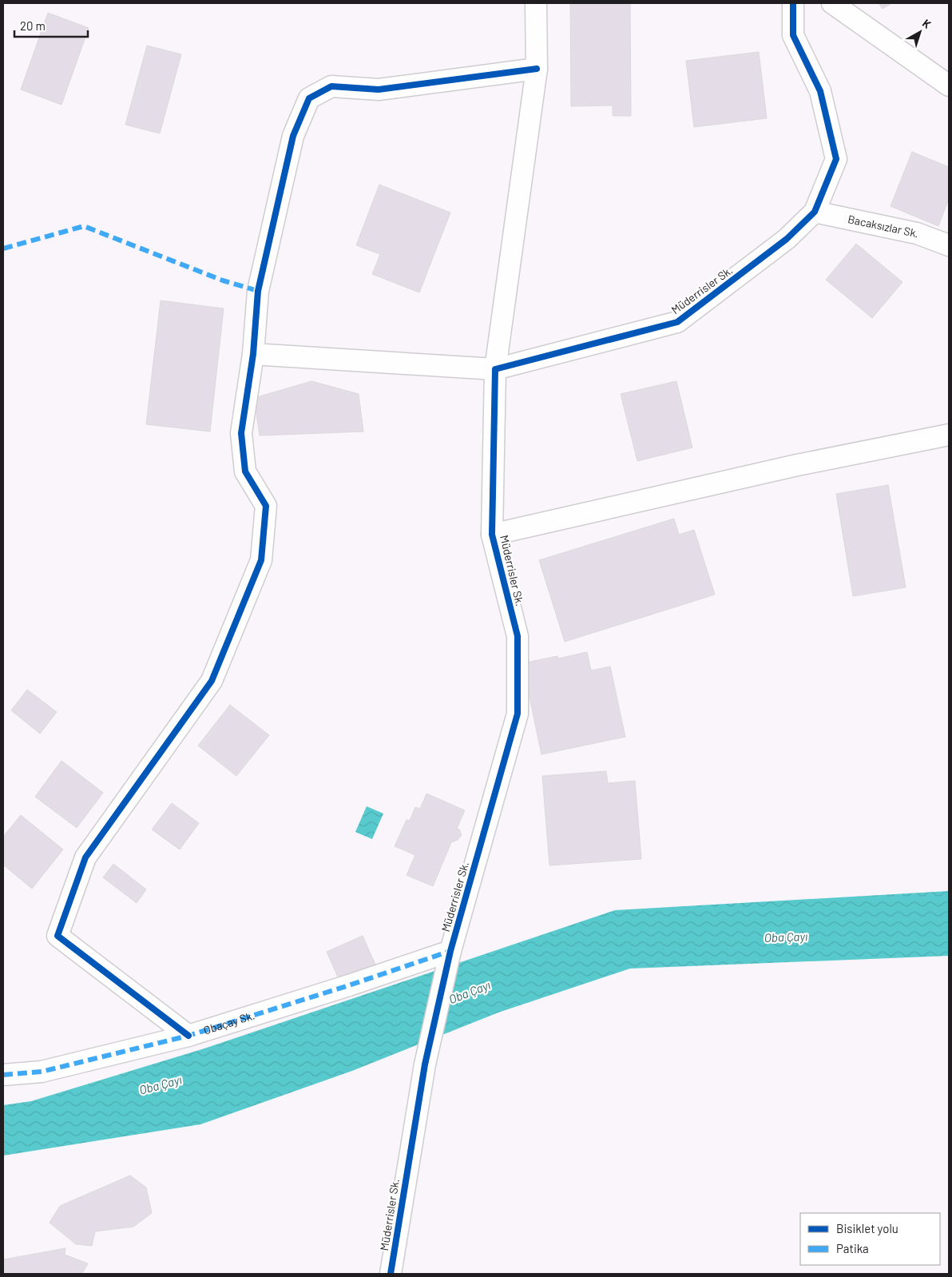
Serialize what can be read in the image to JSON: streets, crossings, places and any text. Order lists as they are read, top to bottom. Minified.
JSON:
{"streets":{"street":["Bacaksızlar Sk.","Müderrisler Sk.","Obaçay Sk."]},"crossings":[["Bacaksızlar Sk.","Müderrisler Sk."],["Müderrisler Sk.","Obaçay Sk."]],"water":["Oba Çayı"],"legend":["Bisiklet yolu","Patika"],"scale_bar":"20 m","north":"top right"}
